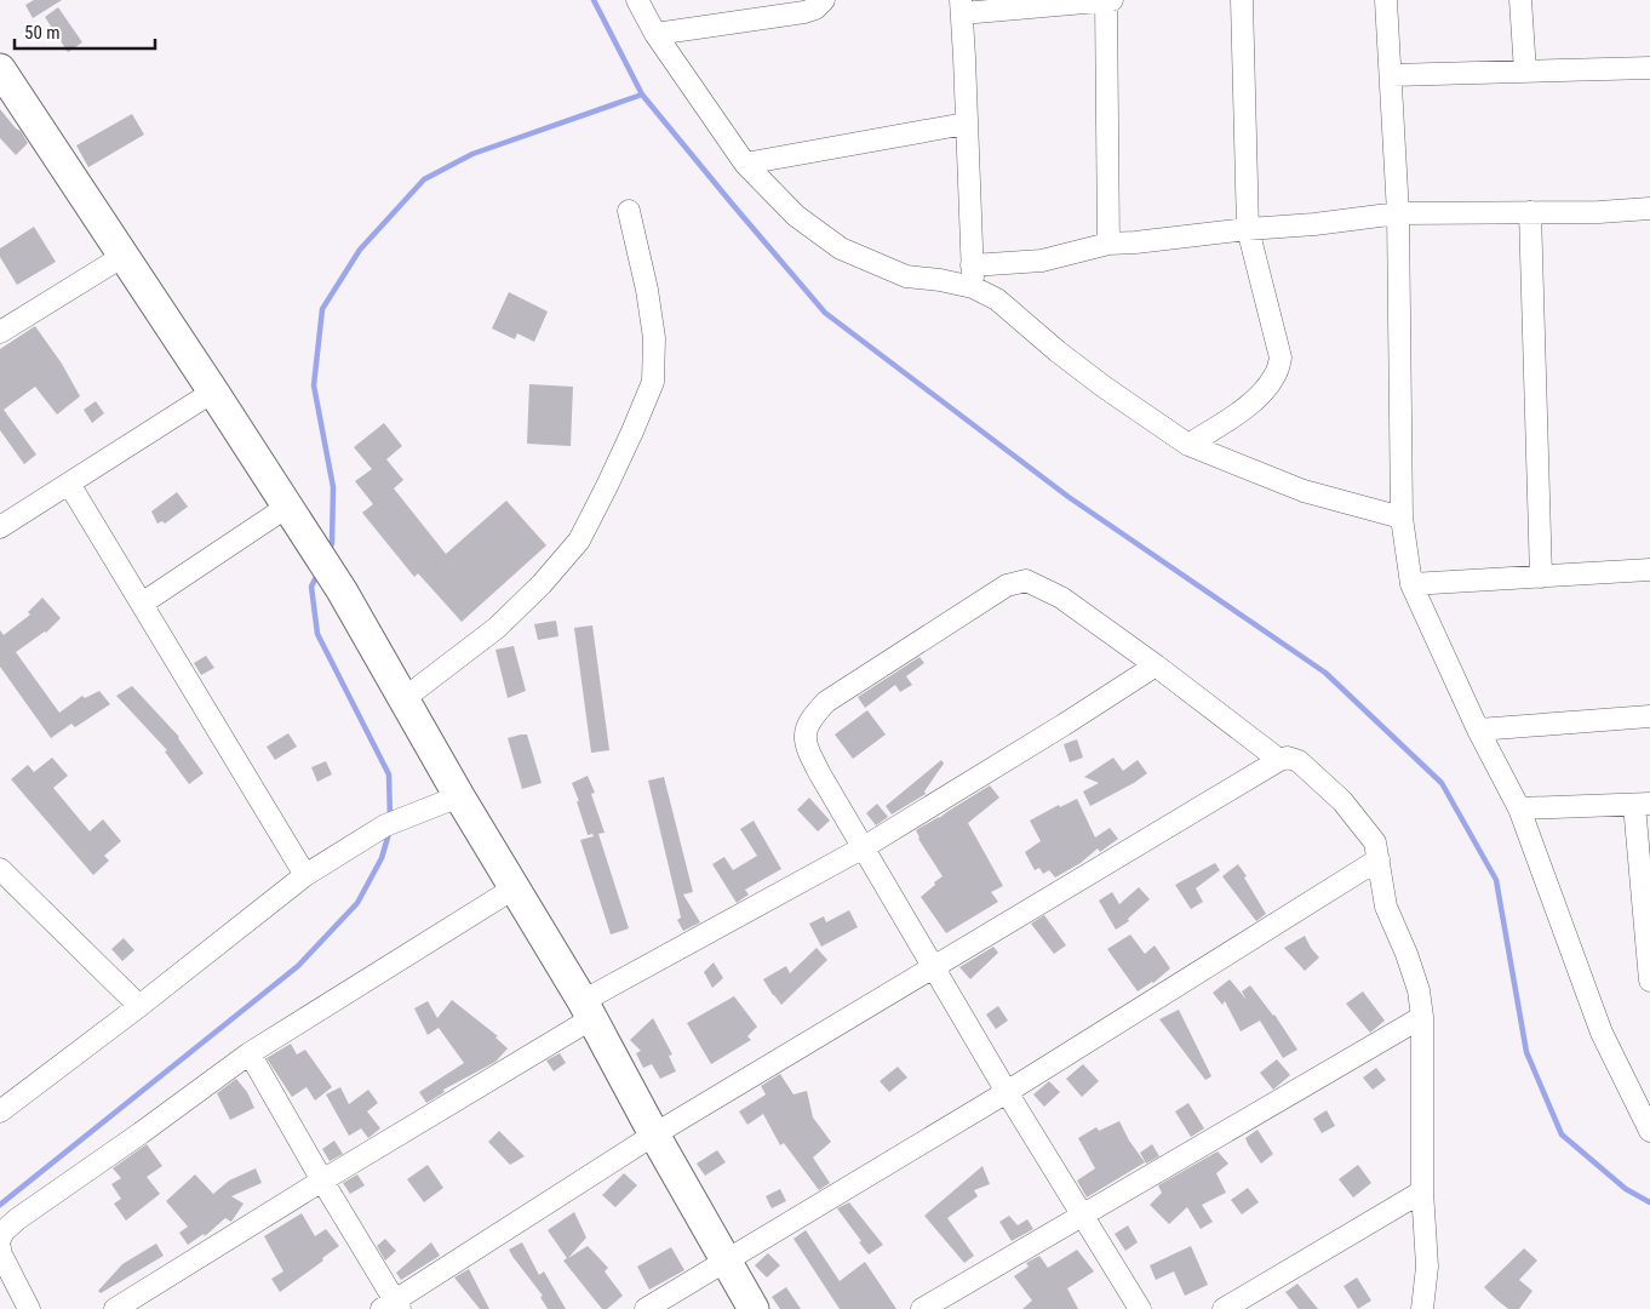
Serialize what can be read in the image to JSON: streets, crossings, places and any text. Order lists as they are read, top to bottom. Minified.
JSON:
{"scale_bar":"50 m"}
